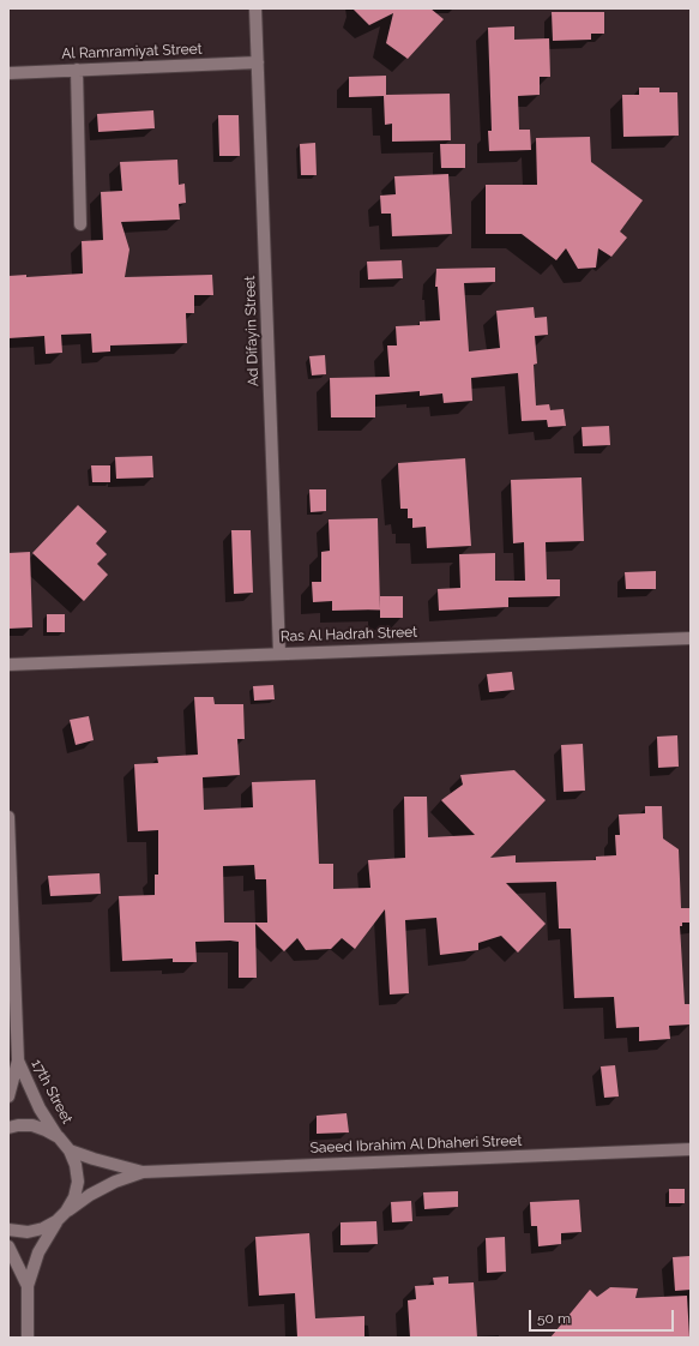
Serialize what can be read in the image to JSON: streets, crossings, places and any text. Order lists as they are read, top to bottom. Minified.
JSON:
{"streets":{"street":["Al Ramramiyat Street","Ad Difayin Street","Ras Al Hadrah Street","17th Street","Saeed Ibrahim Al Dhaheri Street"]},"crossings":[["Al Ramramiyat Street","Ad Difayin Street"],["Ad Difayin Street","Ras Al Hadrah Street"]],"scale_bar":"50 m"}
